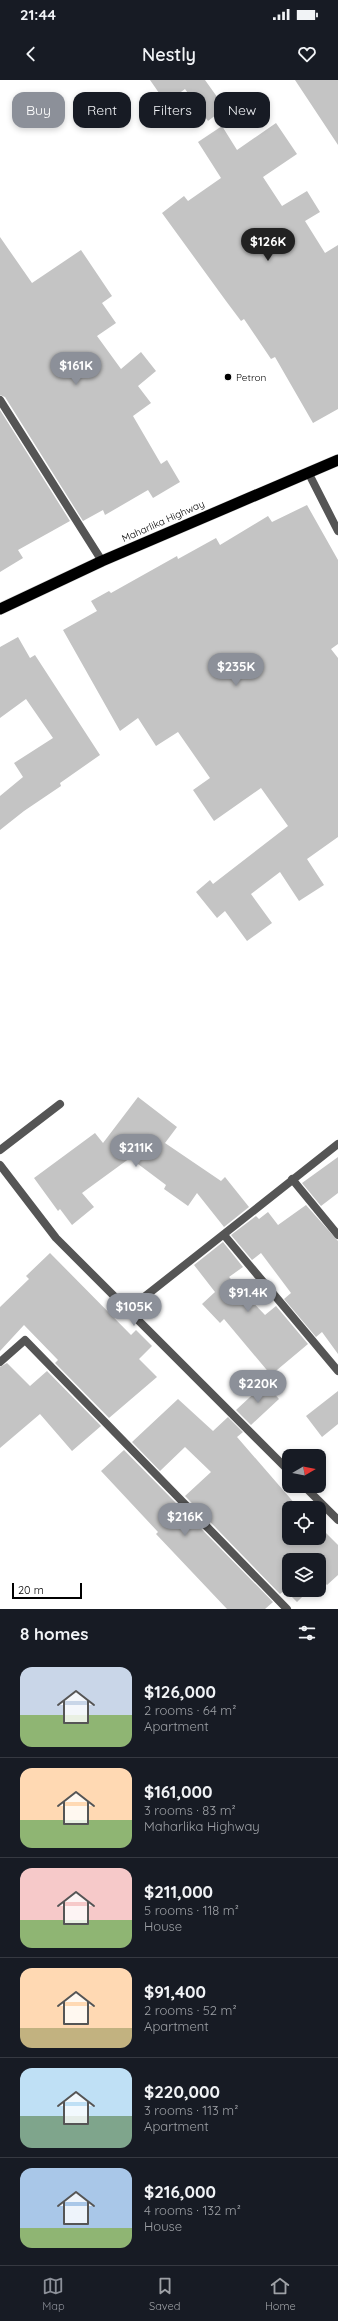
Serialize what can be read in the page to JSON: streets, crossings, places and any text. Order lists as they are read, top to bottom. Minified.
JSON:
{"streets":{"highway":["Maharlika Highway"]},"places":["Petron"],"scale_bar":"20 m","north":"right","page":{"status":"21:44","header":"Nestly","chip":["Buy","Rent","Filters","New"],"price":["$126K","$161K","$235K","$211K","$91.4K","$105K","$220K","$216K"],"scale":"20 m","heading":"8 homes","list":[{"name":"$126,000","note":"2 rooms · 64 m² · Apartment"},{"name":"$161,000","note":"3 rooms · 83 m² · Maharlika Highway"},{"name":"$211,000","note":"5 rooms · 118 m² · House"},{"name":"$91,400","note":"2 rooms · 52 m² · Apartment"},{"name":"$220,000","note":"3 rooms · 113 m² · Apartment"},{"name":"$216,000","note":"4 rooms · 132 m² · House"}],"tabs":["Map","Saved","Home"]}}
